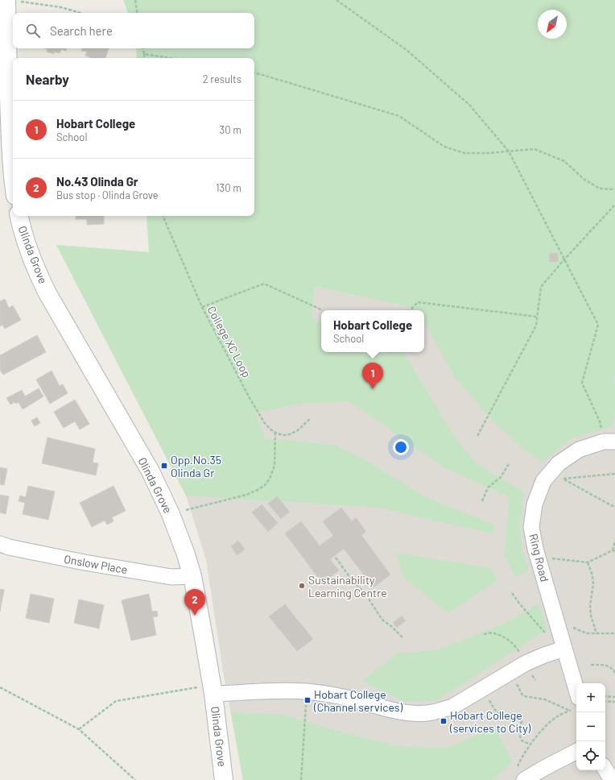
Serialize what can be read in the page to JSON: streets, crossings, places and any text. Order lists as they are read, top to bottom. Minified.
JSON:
{"streets":{"main road":["Olinda Grove"],"street":["Ring Road","Onslow Place"],"path":["College XC Loop"]},"crossings":[["Olinda Grove","Onslow Place"]],"places":{"transit":["Opp.No.35 Olinda Gr","Hobart College (Channel services)","Hobart College (services to City)"],"other":["Sustainability Learning Centre"]},"north":"bottom left","page":{"search":"Search here","heading":["Nearby","2 results"],"list":[{"mark":"1","name":"Hobart College","note":"School","value":"30 m"},{"mark":"2","name":"No.43 Olinda Gr","note":"Bus stop · Olinda Grove","value":"130 m"}],"popup":["Hobart College","School"],"pins":["1","2"],"map_buttons":["+","−"]}}
